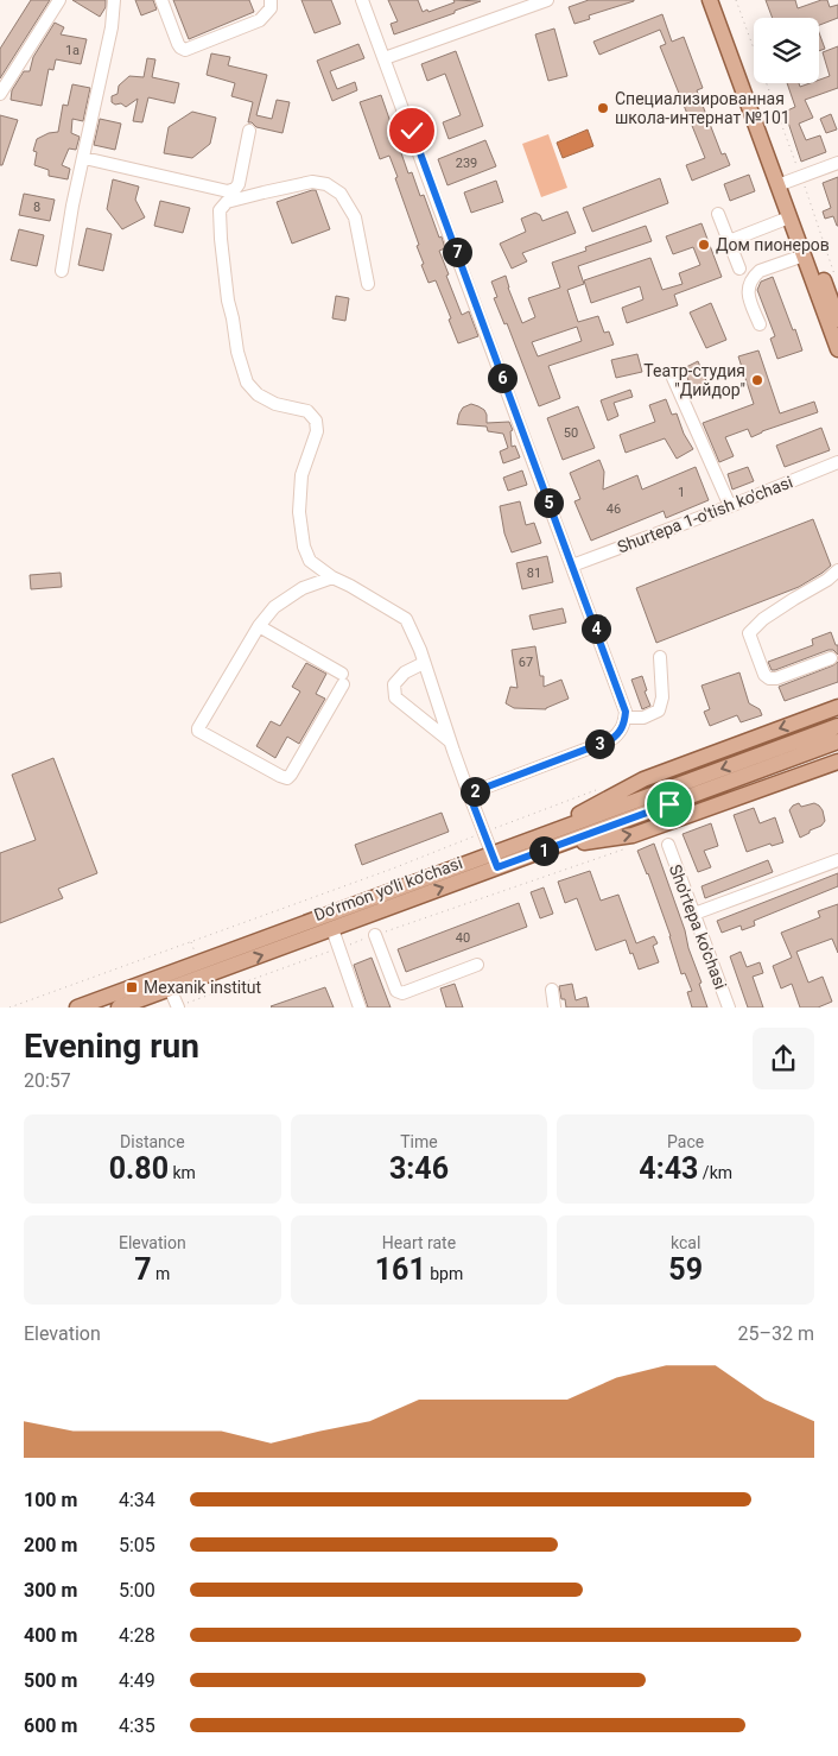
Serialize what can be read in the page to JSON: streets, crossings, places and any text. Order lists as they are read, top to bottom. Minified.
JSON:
{"streets":{"main road":["Do‘rmon yo‘li ko‘chasi"],"street":["Shurtepa 1-o'tish ko'chasi","Sho'rtepa ko'chasi"]},"places":{"other":["Специализированная школа-интернат №101","Дом пионеров","Театр-студия \"Дийдор\""],"transit":["Mexanik institut"]},"house_numbers":["1a","239","8","50","1","46","81","67","40"],"page":{"pins":["7","6","5","4","3","2","1"],"heading":["Evening run","20:57"],"stats":[["Distance","0.80 km"],["Time","3:46"],["Pace","4:43 /km"],["Elevation","7 m"],["Heart rate","161 bpm"],["kcal","59"]],"chart":["Elevation","25–32 m"],"list":[{"name":"100 m","note":"4:34"},{"name":"200 m","note":"5:05"},{"name":"300 m","note":"5:00"},{"name":"400 m","note":"4:28"},{"name":"500 m","note":"4:49"},{"name":"600 m","note":"4:35"}]}}
